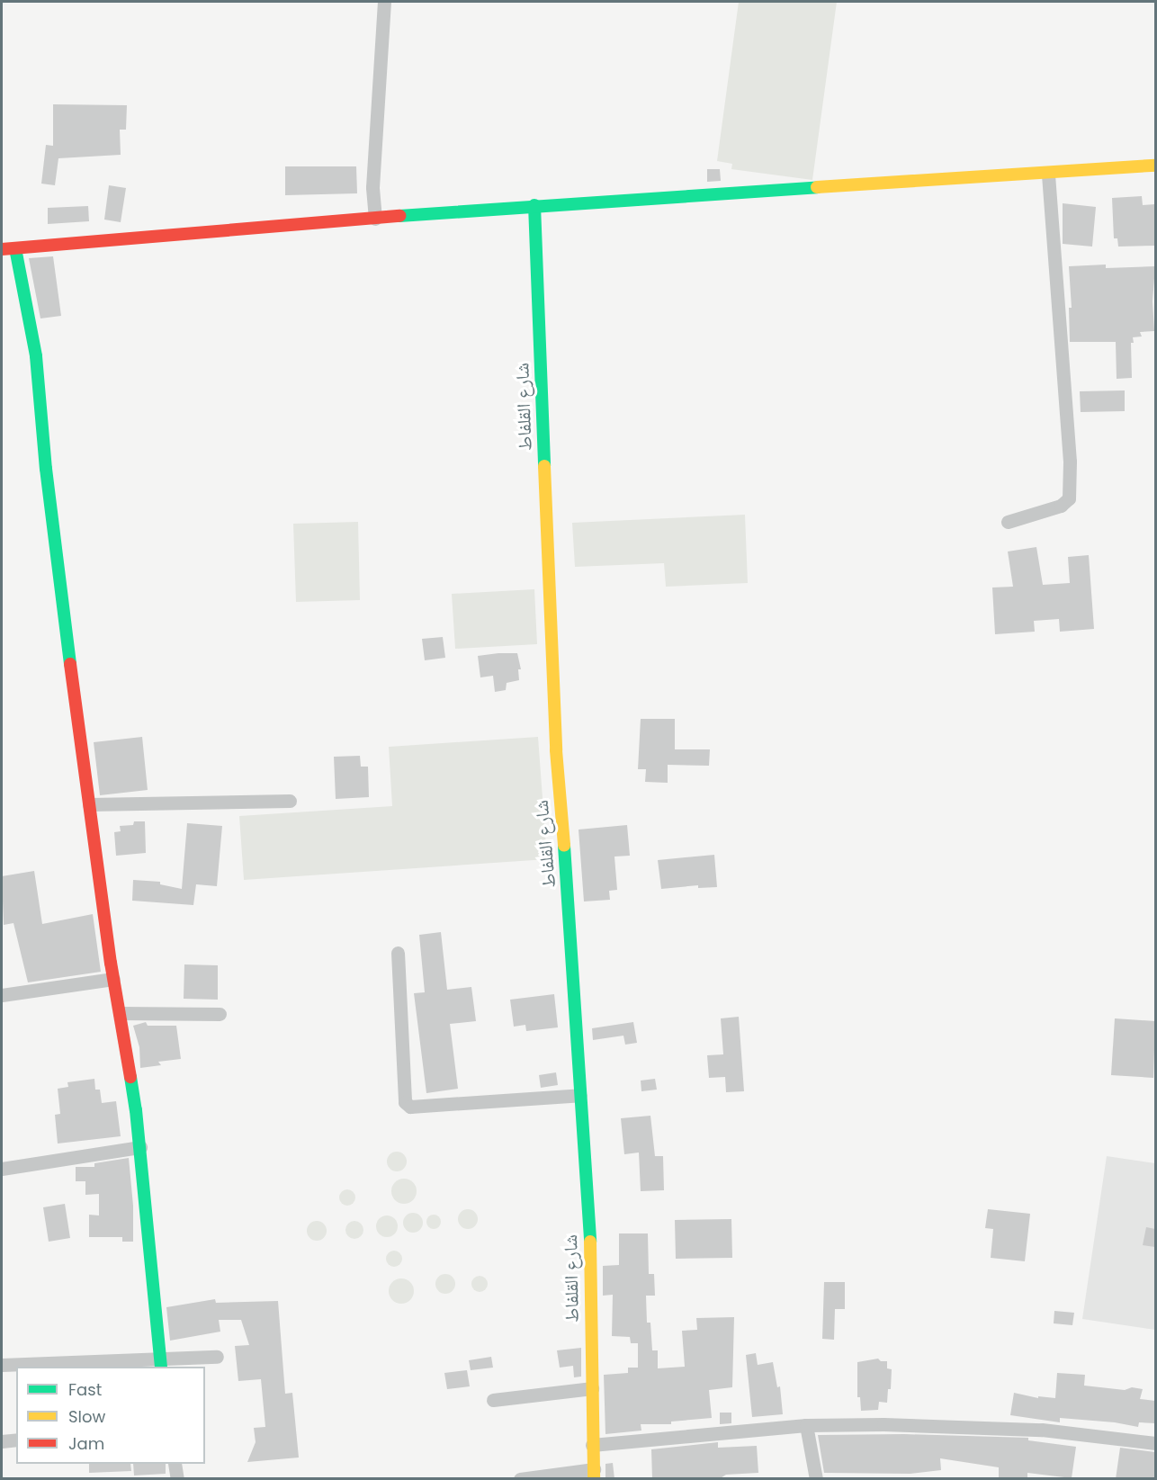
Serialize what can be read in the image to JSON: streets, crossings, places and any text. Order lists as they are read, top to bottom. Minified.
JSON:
{"streets":{"street":["شارع القلفاط"]},"legend":["Fast","Slow","Jam"]}
